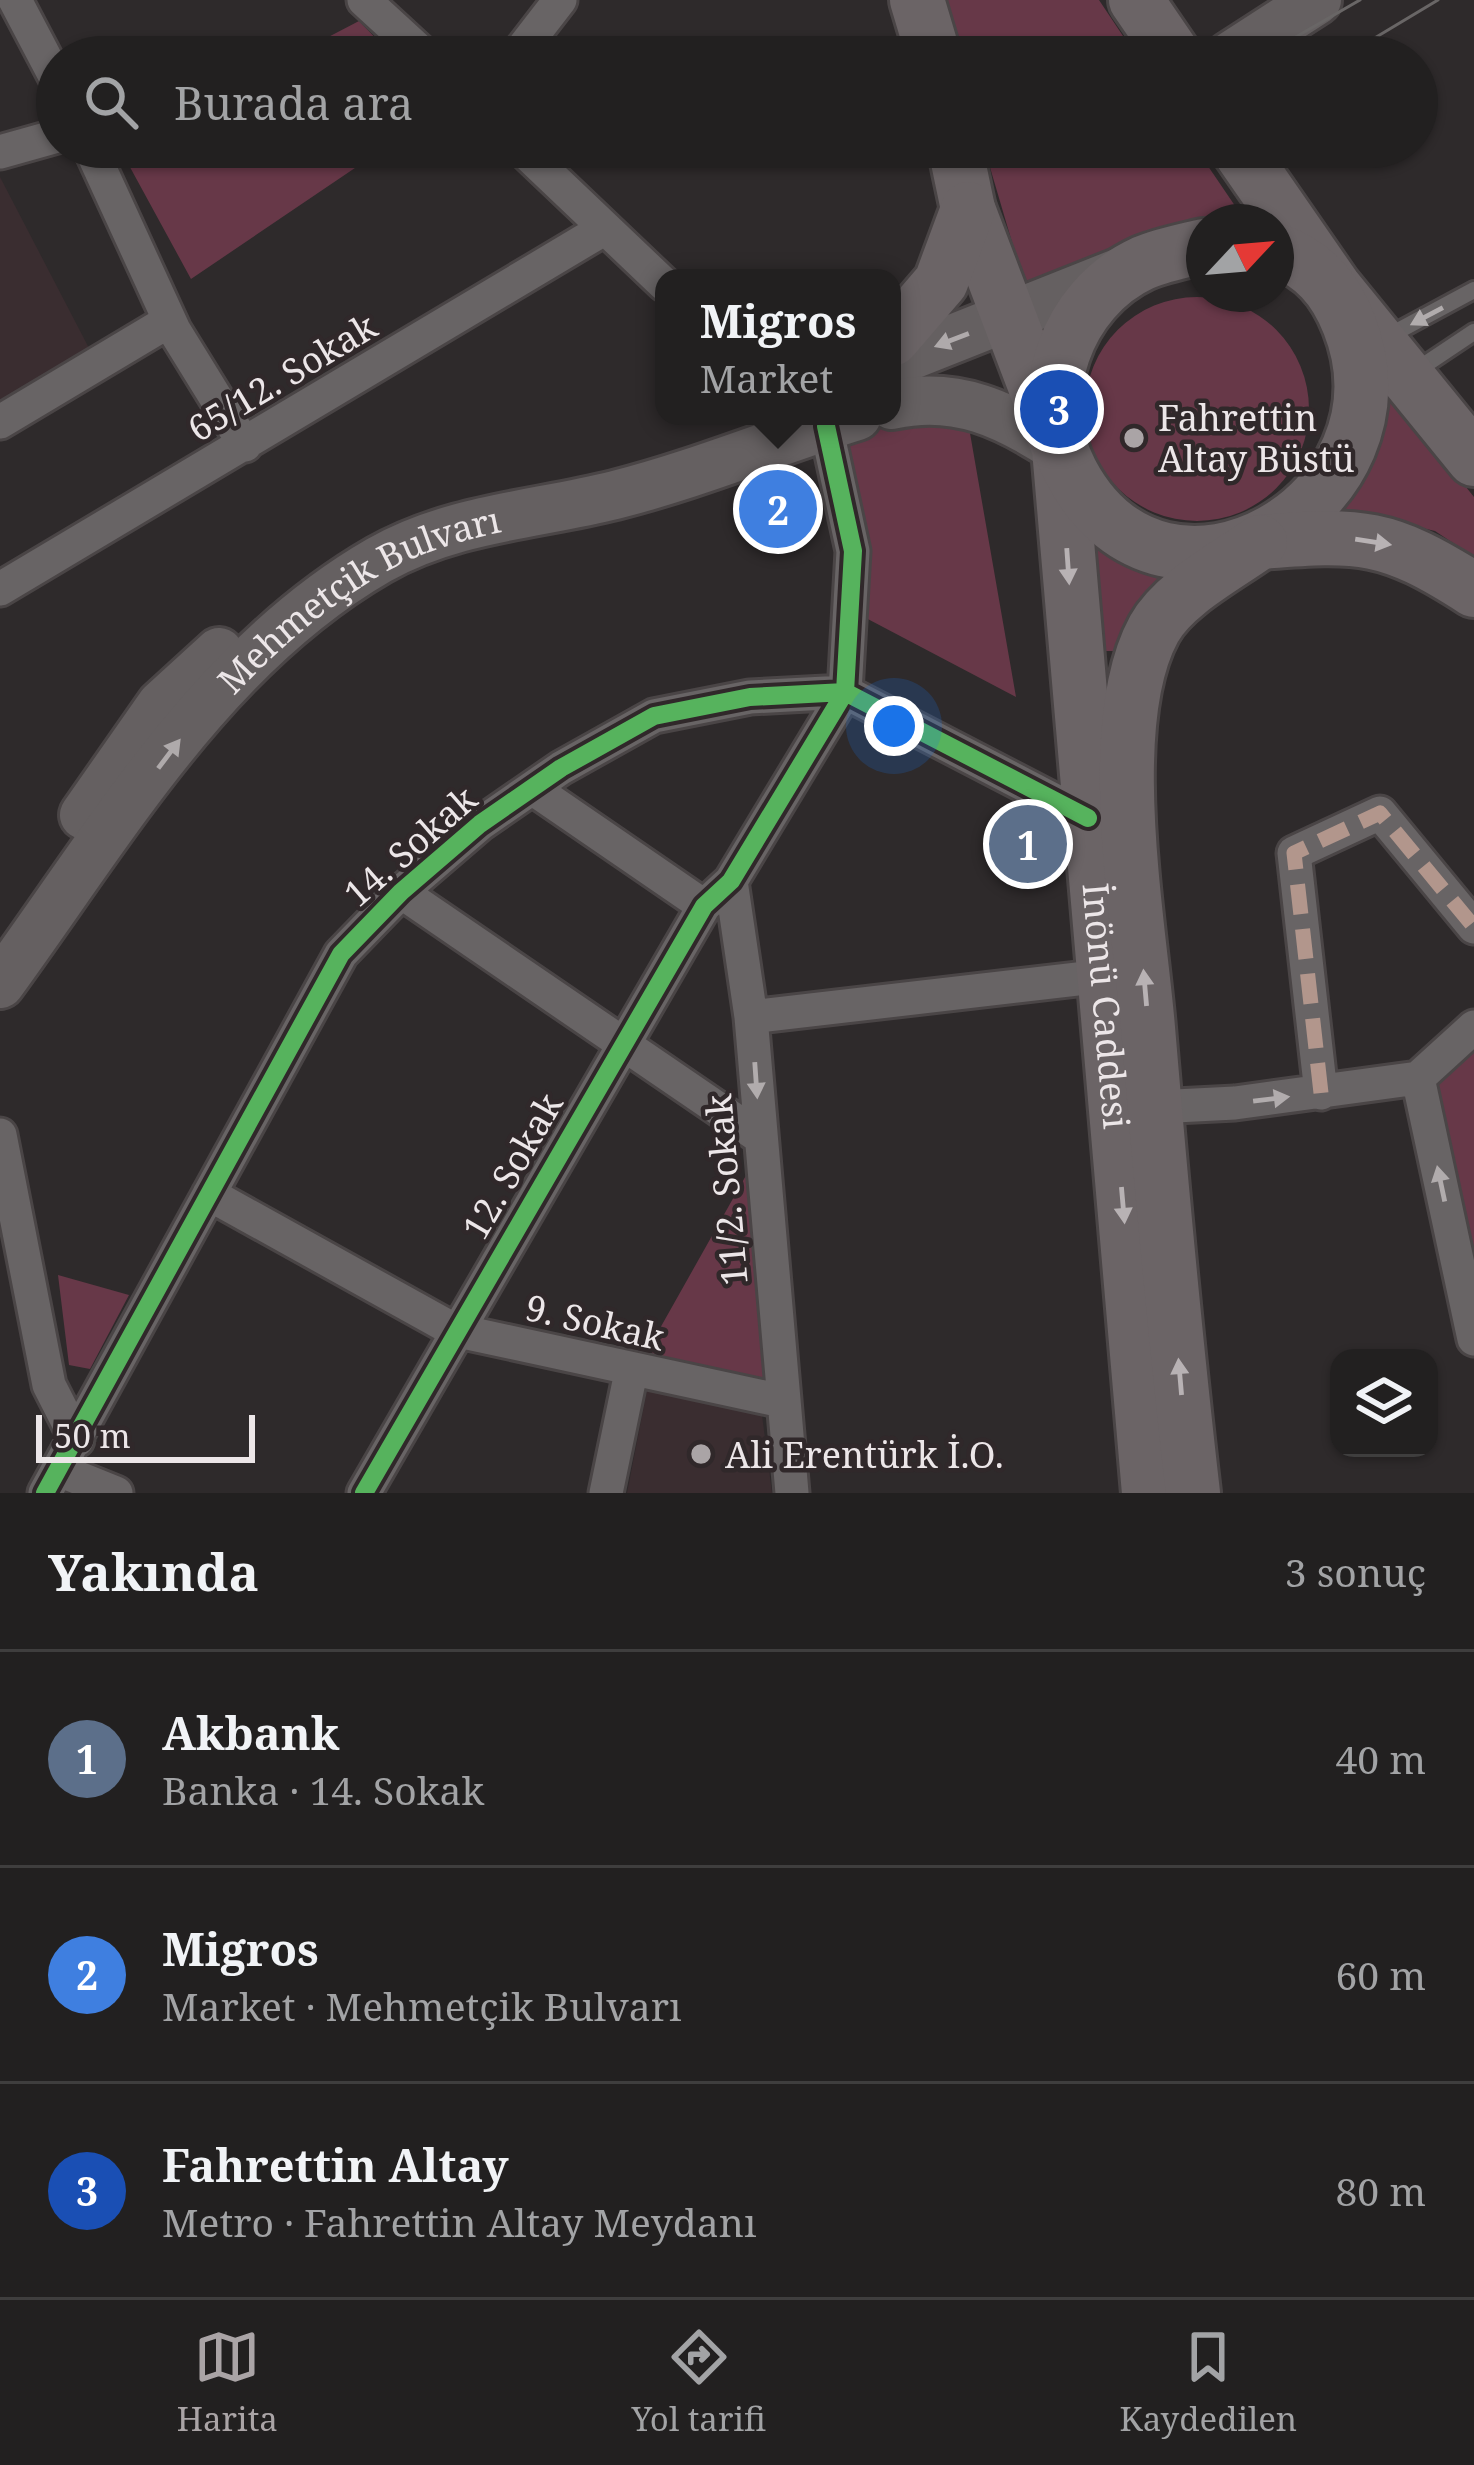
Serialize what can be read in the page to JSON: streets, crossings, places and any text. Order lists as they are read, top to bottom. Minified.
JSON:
{"streets":{"main road":["Mehmetçik Bulvarı","İnönü Caddesi"],"street":["65/12. Sokak","14. Sokak","12. Sokak","11/2. Sokak","9. Sokak"]},"crossings":[["14. Sokak","12. Sokak"],["14. Sokak","9. Sokak"],["12. Sokak","11/2. Sokak"],["12. Sokak","9. Sokak"],["11/2. Sokak","9. Sokak"]],"places":["Fahrettin Altay Büstü","Ali Erentürk İ.O."],"scale_bar":"50 m","north":"top right","page":{"search":"Burada ara","popup":["Migros","Market"],"pins":["3","2","1"],"scale":"50 m","heading":["Yakında","3 sonuç"],"list":[{"mark":"1","name":"Akbank","note":"Banka · 14. Sokak","value":"40 m"},{"mark":"2","name":"Migros","note":"Market · Mehmetçik Bulvarı","value":"60 m"},{"mark":"3","name":"Fahrettin Altay","note":"Metro · Fahrettin Altay Meydanı","value":"80 m"}],"nav":["Harita","Yol tarifi","Kaydedilen"]}}
